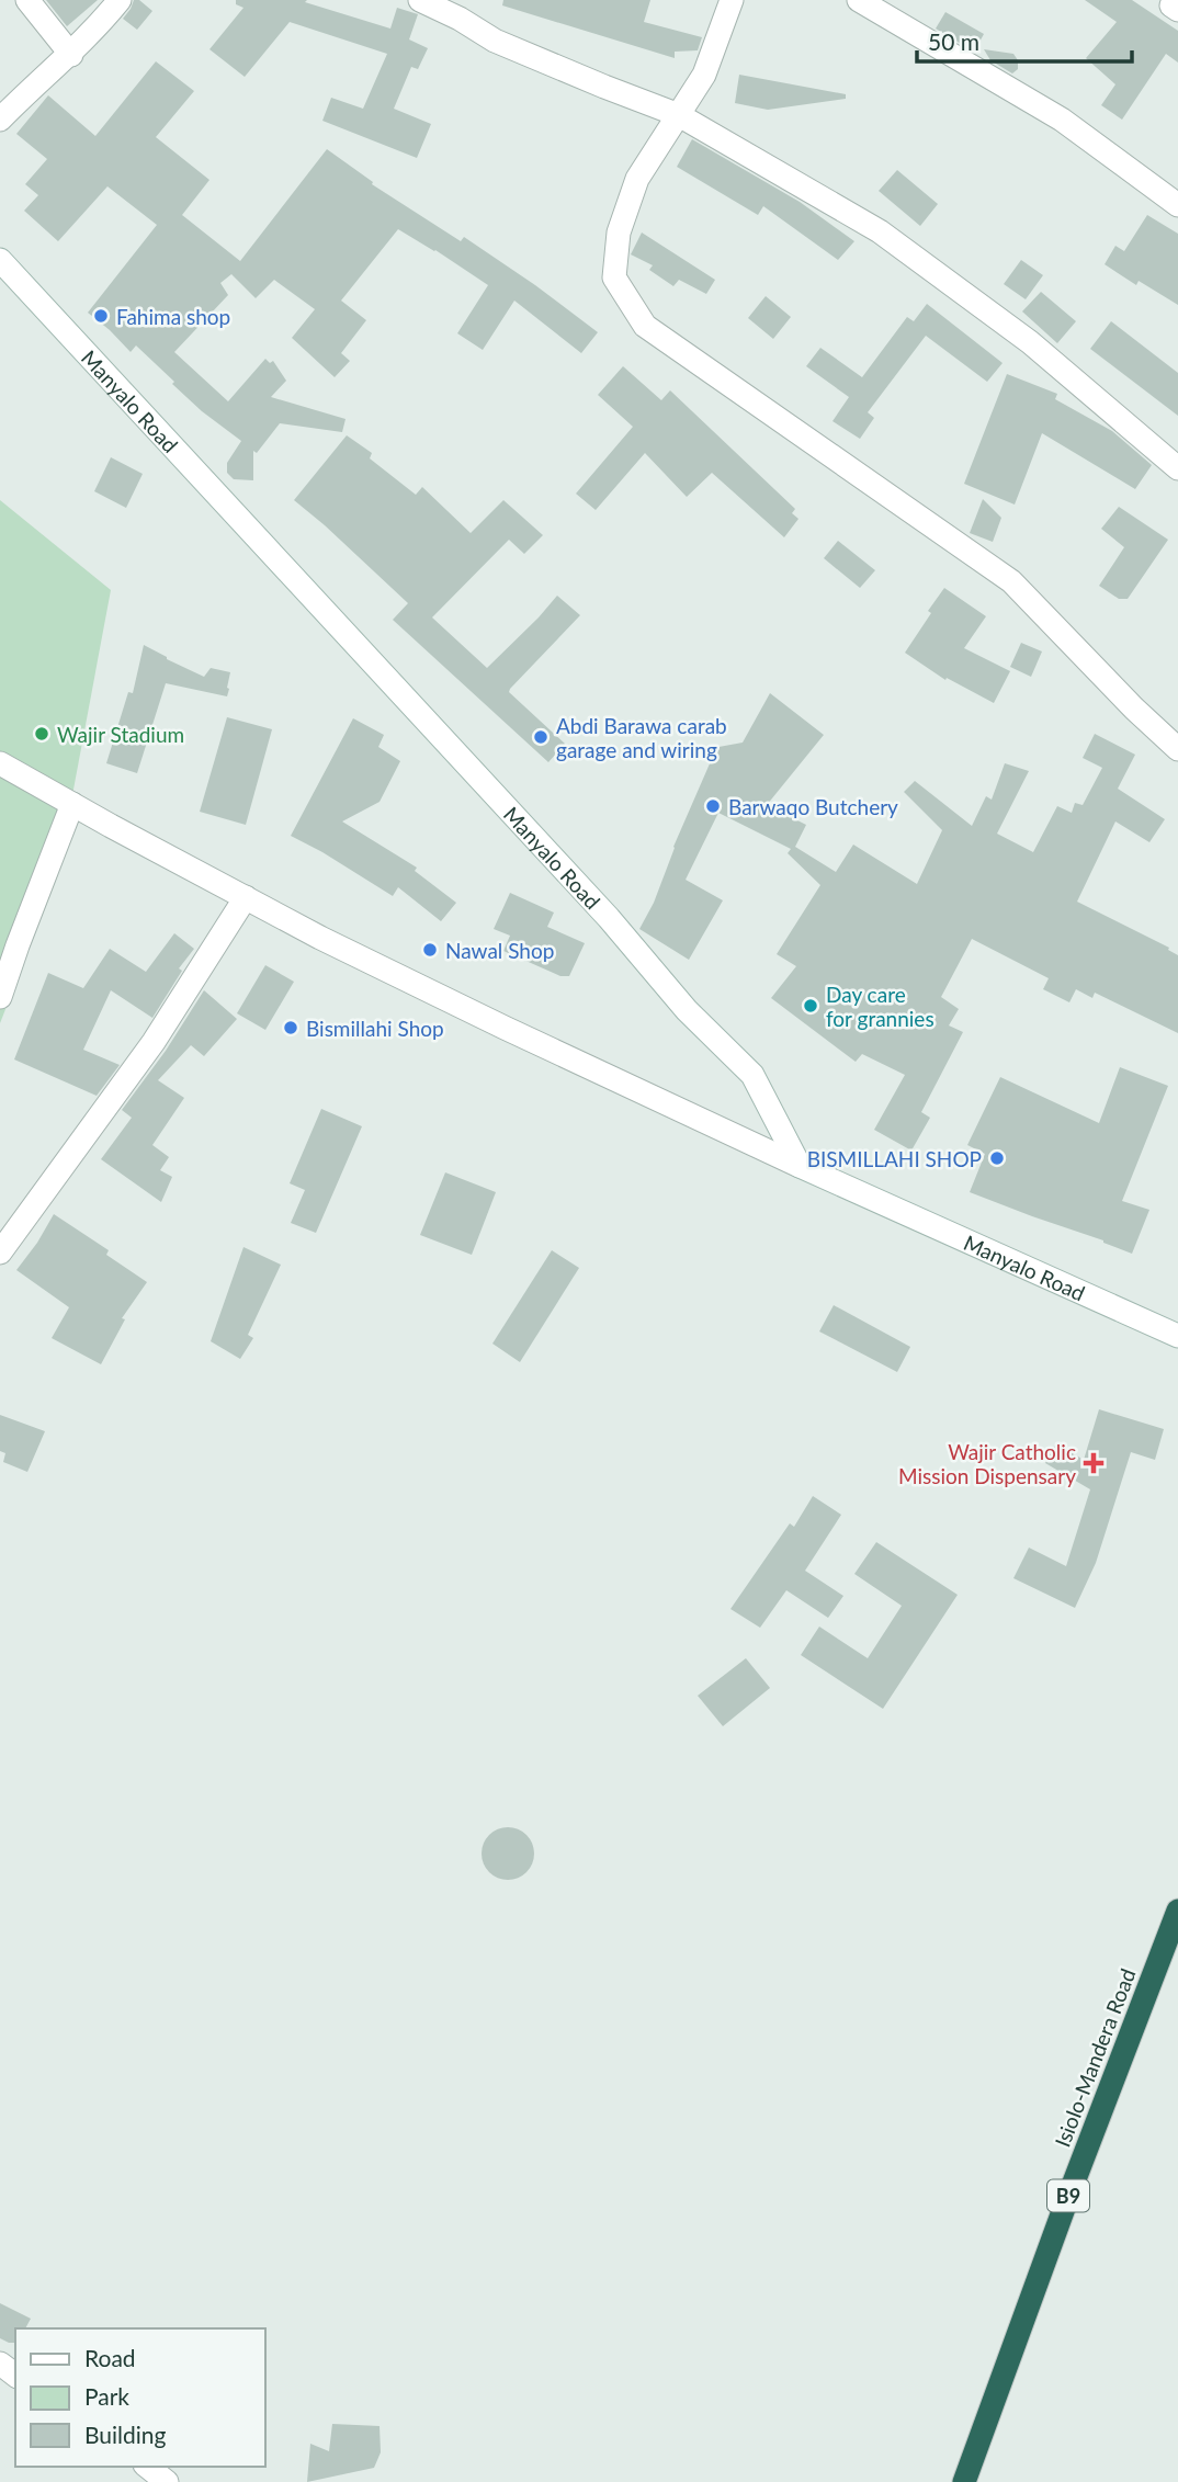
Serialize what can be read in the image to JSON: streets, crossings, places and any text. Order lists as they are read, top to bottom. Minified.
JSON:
{"streets":{"highway":["Isiolo-Mandera Road","B9"],"street":["Manyalo Road"]},"places":{"other":["Fahima shop","Wajir Stadium","Abdi Barawa carab garage and wiring","Barwaqo Butchery","Nawal Shop","Day care for grannies","Bismillahi Shop","BISMILLAHI SHOP"],"health":["Wajir Catholic Mission Dispensary"]},"legend":["Road","Park","Building"],"scale_bar":"50 m"}
